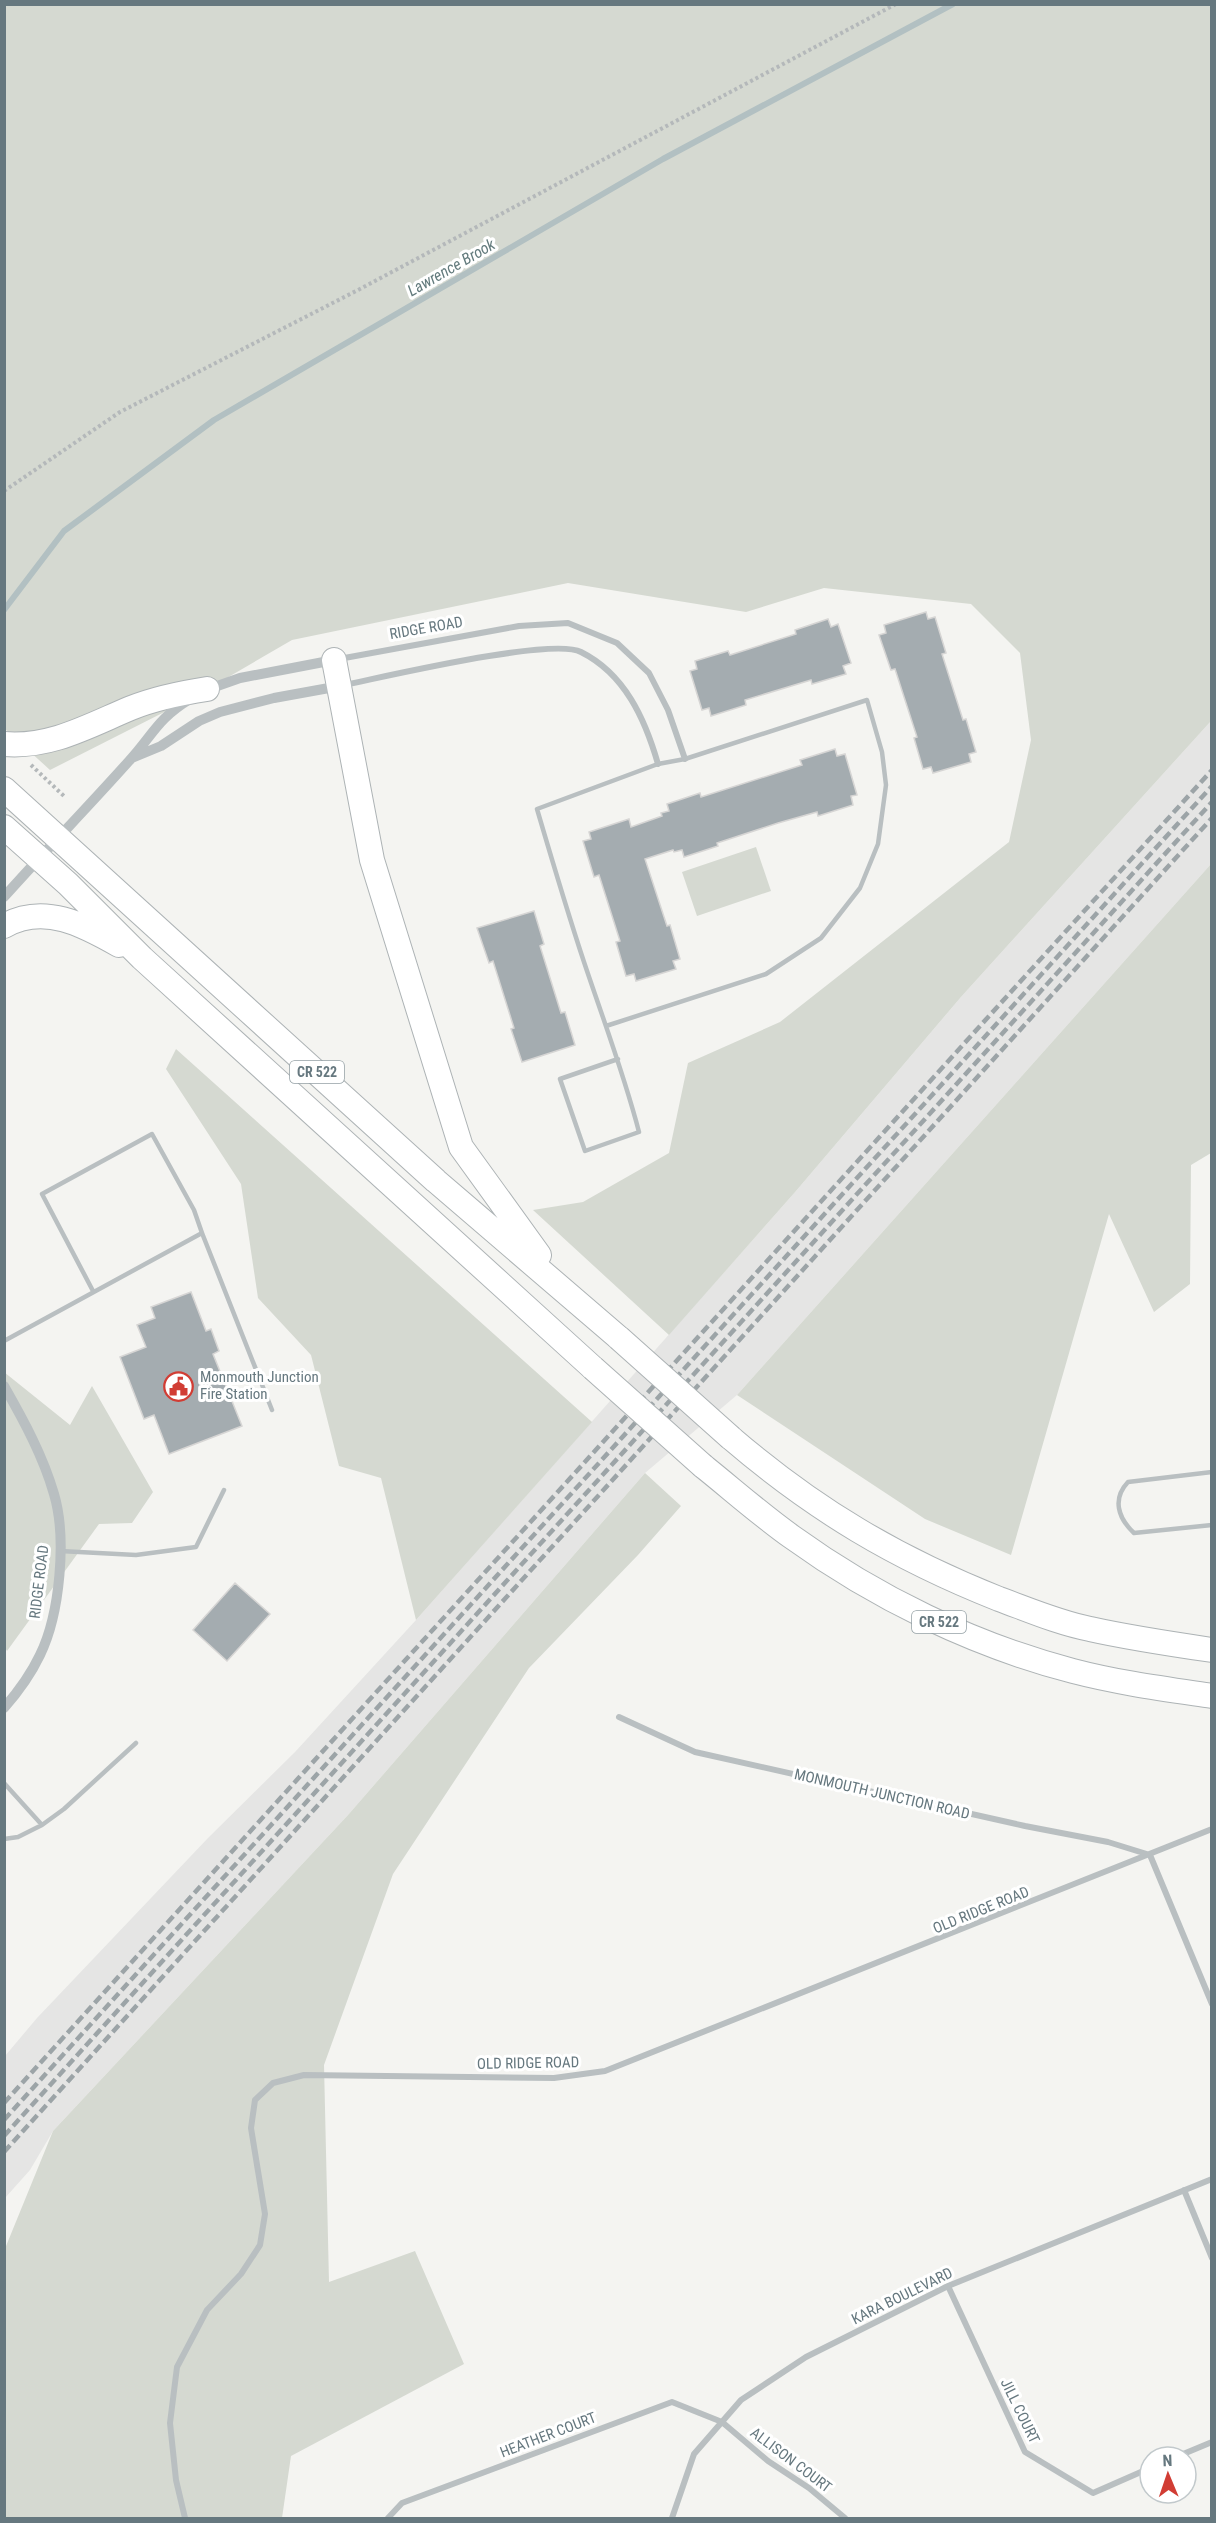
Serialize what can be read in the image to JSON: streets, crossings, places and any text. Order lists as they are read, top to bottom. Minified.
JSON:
{"streets":{"main road":["CR 522"],"street":["RIDGE ROAD","MONMOUTH JUNCTION ROAD","OLD RIDGE ROAD","KARA BOULEVARD","JILL COURT","HEATHER COURT","ALLISON COURT"]},"crossings":[["RIDGE ROAD","CR 522"],["MONMOUTH JUNCTION ROAD","OLD RIDGE ROAD"],["KARA BOULEVARD","JILL COURT"],["KARA BOULEVARD","HEATHER COURT"],["KARA BOULEVARD","ALLISON COURT"],["HEATHER COURT","ALLISON COURT"]],"water":["Lawrence Brook"],"places":{"public building":["Monmouth Junction Fire Station"]},"north":"top"}
